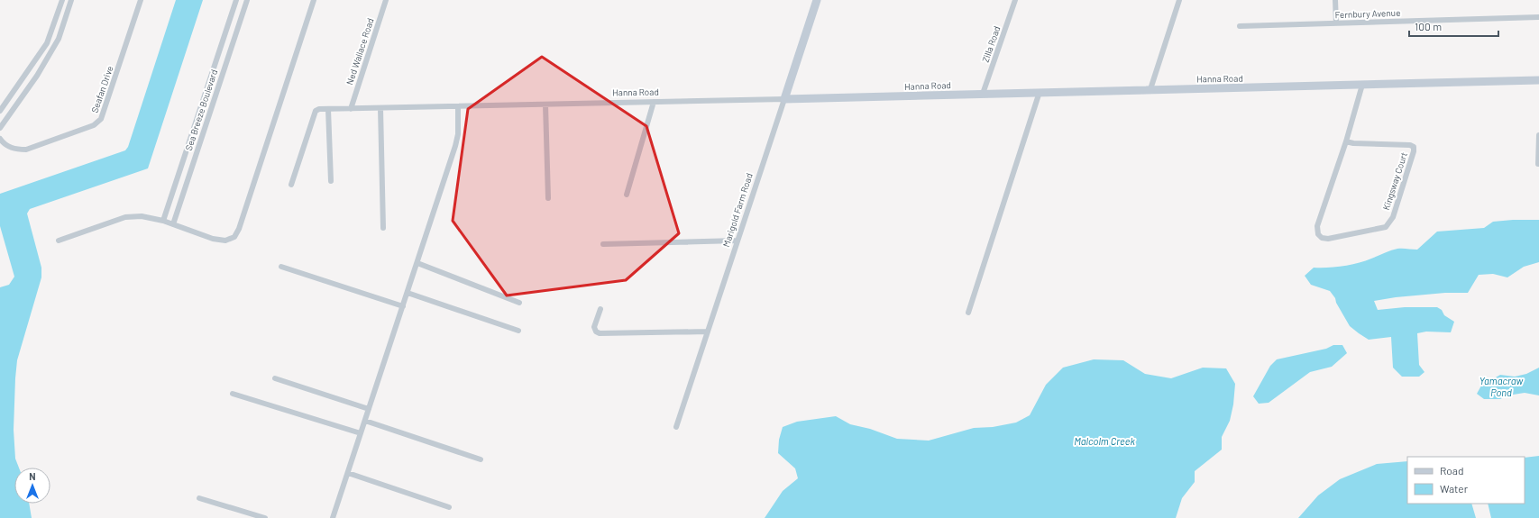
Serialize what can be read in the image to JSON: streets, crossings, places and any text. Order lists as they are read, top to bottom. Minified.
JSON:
{"streets":{"street":["Fernbury Avenue","Zilla Road","Ned Wallace Road","Hanna Road","Seafan Drive","Sea Breeze Boulevard","Kingsway Court","Marigold Farm Road"]},"crossings":[["Zilla Road","Hanna Road"],["Ned Wallace Road","Hanna Road"],["Hanna Road","Kingsway Court"],["Hanna Road","Marigold Farm Road"]],"water":["Yamacraw Pond","Malcolm Creek"],"legend":["Road","Water"],"scale_bar":"100 m","north":"top"}
